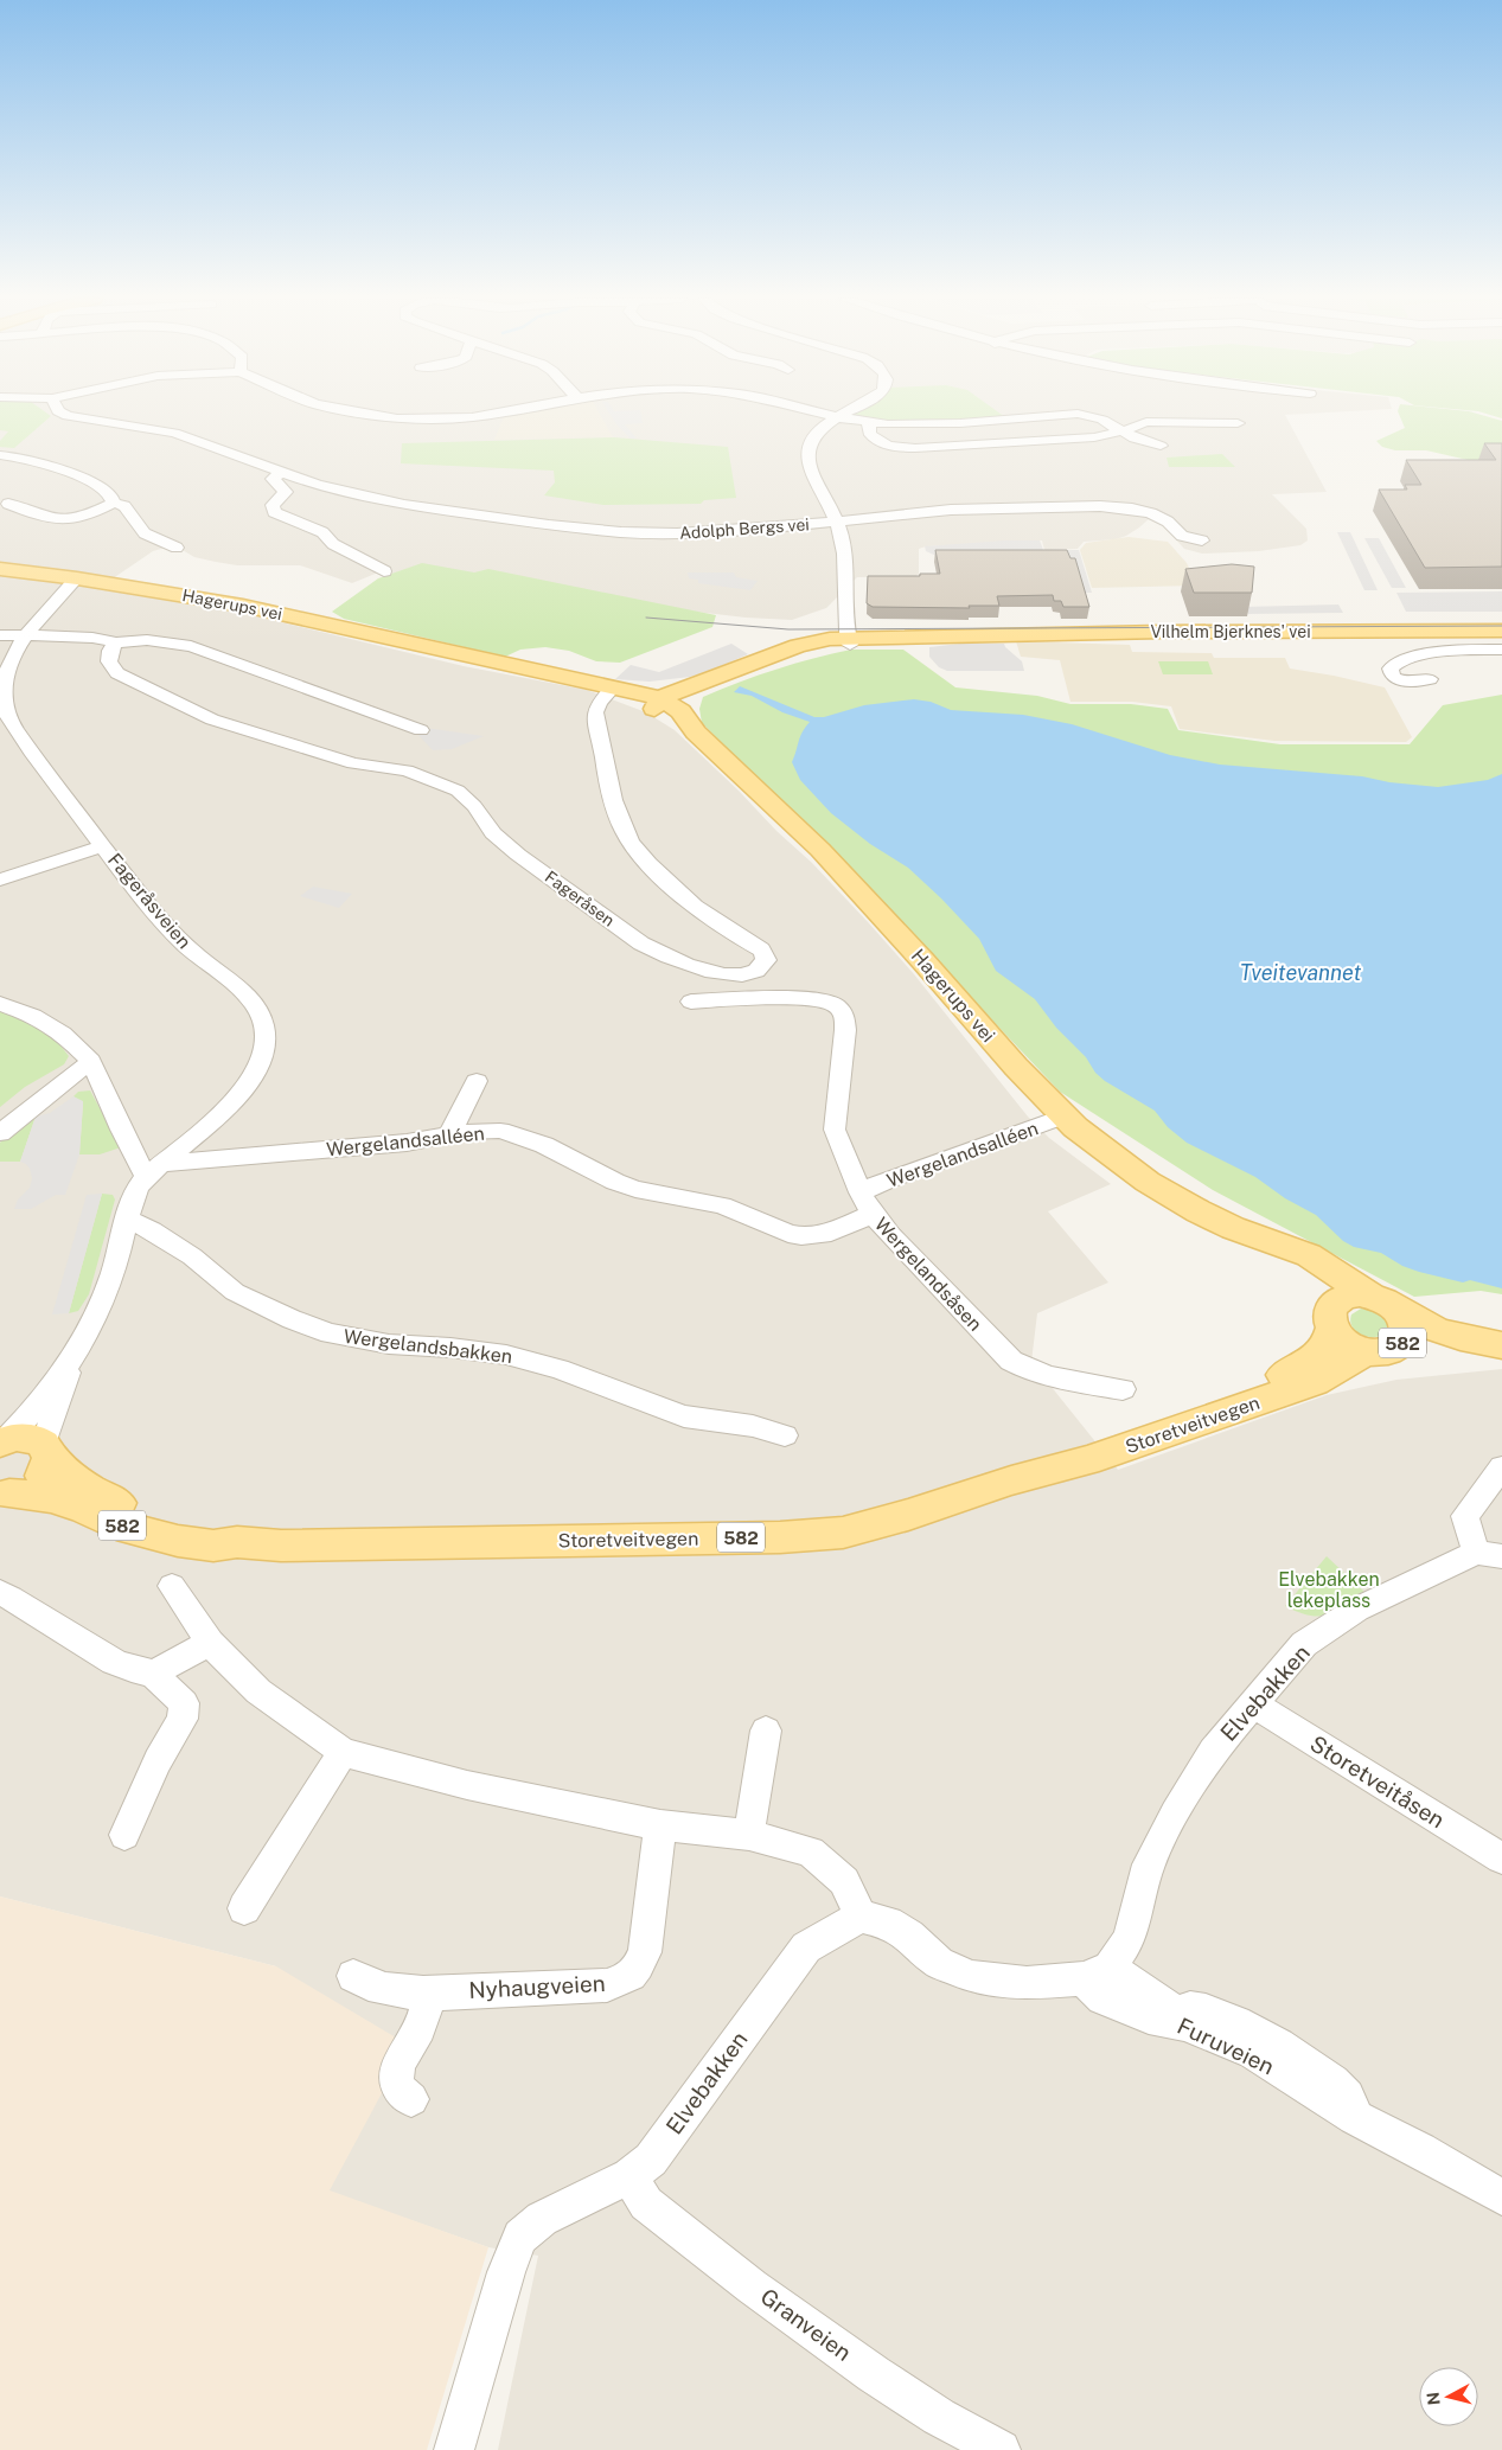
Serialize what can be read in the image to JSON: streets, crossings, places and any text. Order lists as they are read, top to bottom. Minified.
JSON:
{"streets":{"main road":["Hagerups vei","Vilhelm Bjerknes' vei","582","Storetveitvegen"],"street":["Adolph Bergs vei","Fageråsen","Fageråsveien","Wergelandsalléen","Wergelandsåsen","Wergelandsbakken","Elvebakken","Storetveitåsen","Nyhaugveien","Furuveien","Granveien"]},"crossings":[["Hagerups vei","Vilhelm Bjerknes' vei"],["Hagerups vei","Fageråsen"],["Hagerups vei","Fageråsveien"],["Hagerups vei","Wergelandsalléen"],["Hagerups vei","582"],["Hagerups vei","Storetveitvegen"],["Fageråsveien","Wergelandsalléen"],["Fageråsveien","582"],["Fageråsveien","Wergelandsbakken"],["Fageråsveien","Storetveitvegen"],["Wergelandsalléen","Wergelandsåsen"],["582","Storetveitvegen"],["Elvebakken","Storetveitåsen"],["Elvebakken","Furuveien"],["Elvebakken","Granveien"]],"water":["Tveitevannet"],"parks":["Elvebakken lekeplass"],"north":"left"}
